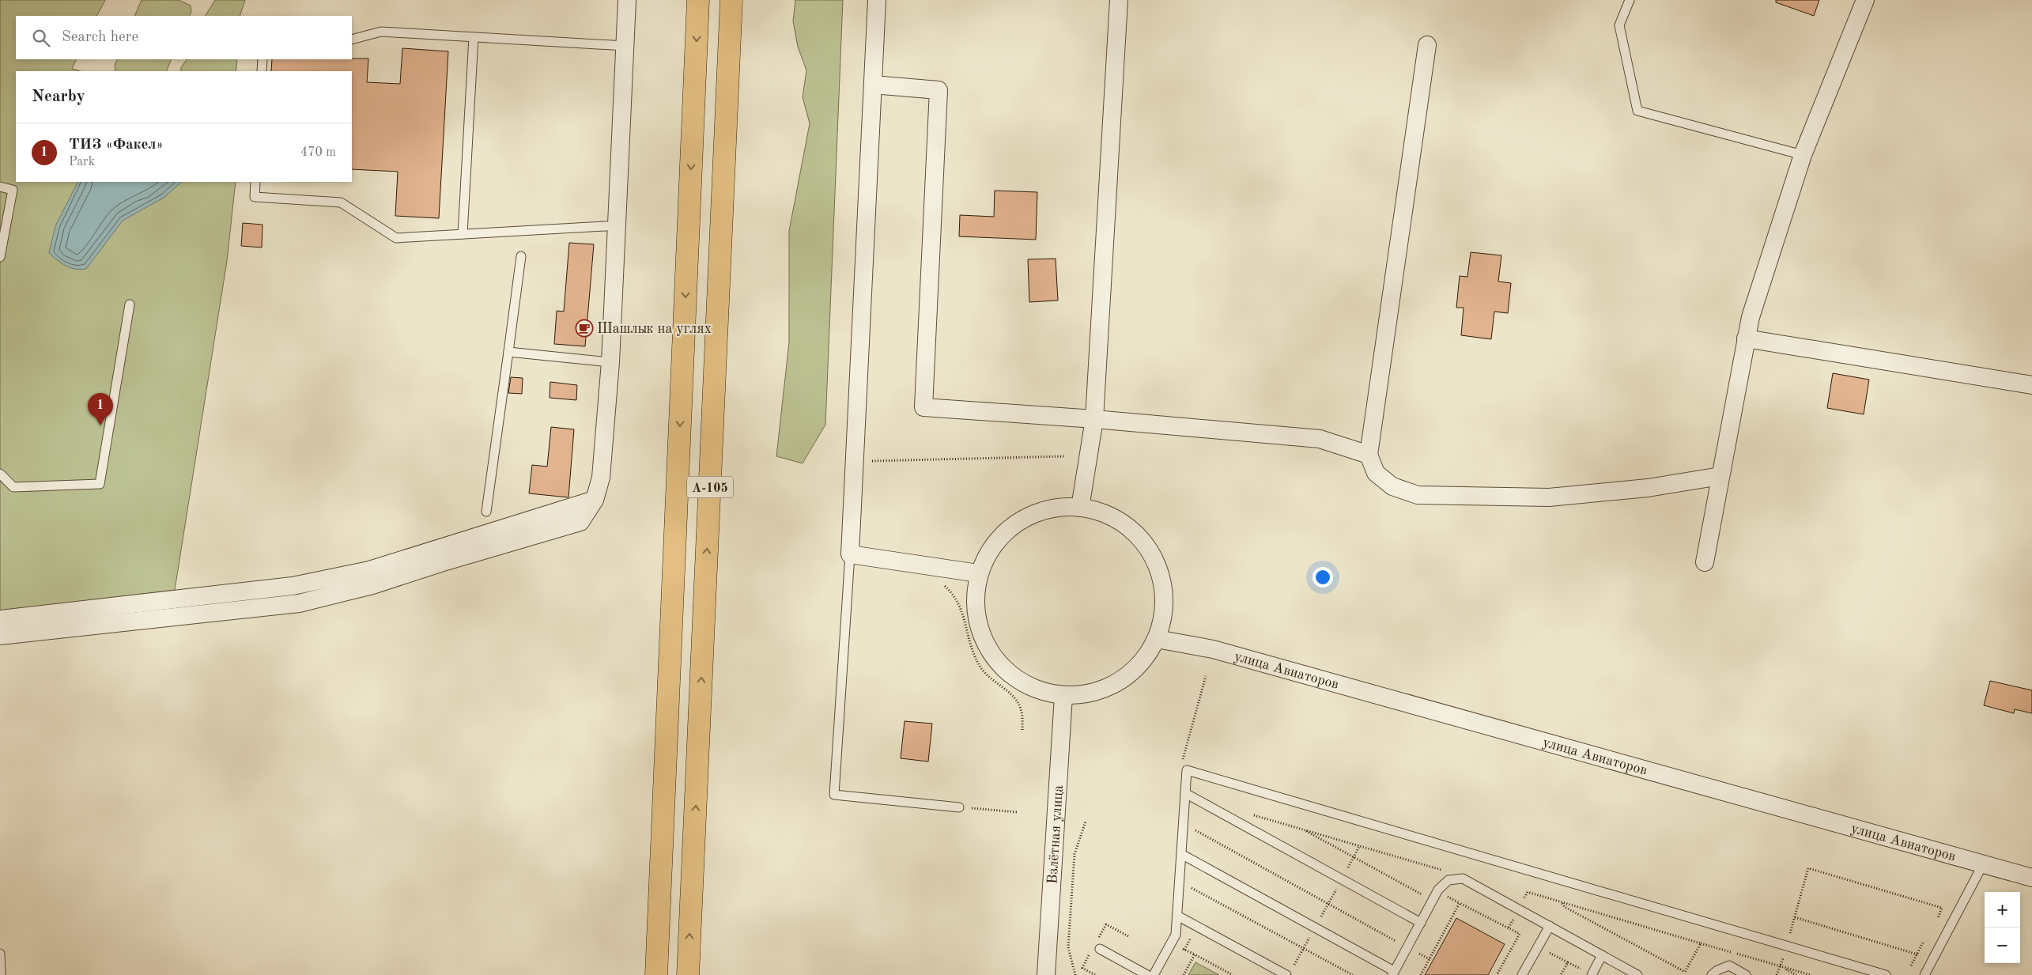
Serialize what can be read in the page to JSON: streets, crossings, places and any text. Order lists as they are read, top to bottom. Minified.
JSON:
{"streets":{"highway":["А-105"],"street":["улица Авиаторов","Взлётная улица"]},"places":{"cafe":["Шашлык на углях"]},"page":{"search":"Search here","heading":"Nearby","list":[{"mark":"1","name":"ТИЗ «Факел»","note":"Park","value":"470 m"}],"pins":"1","map_buttons":["+","−"]}}
